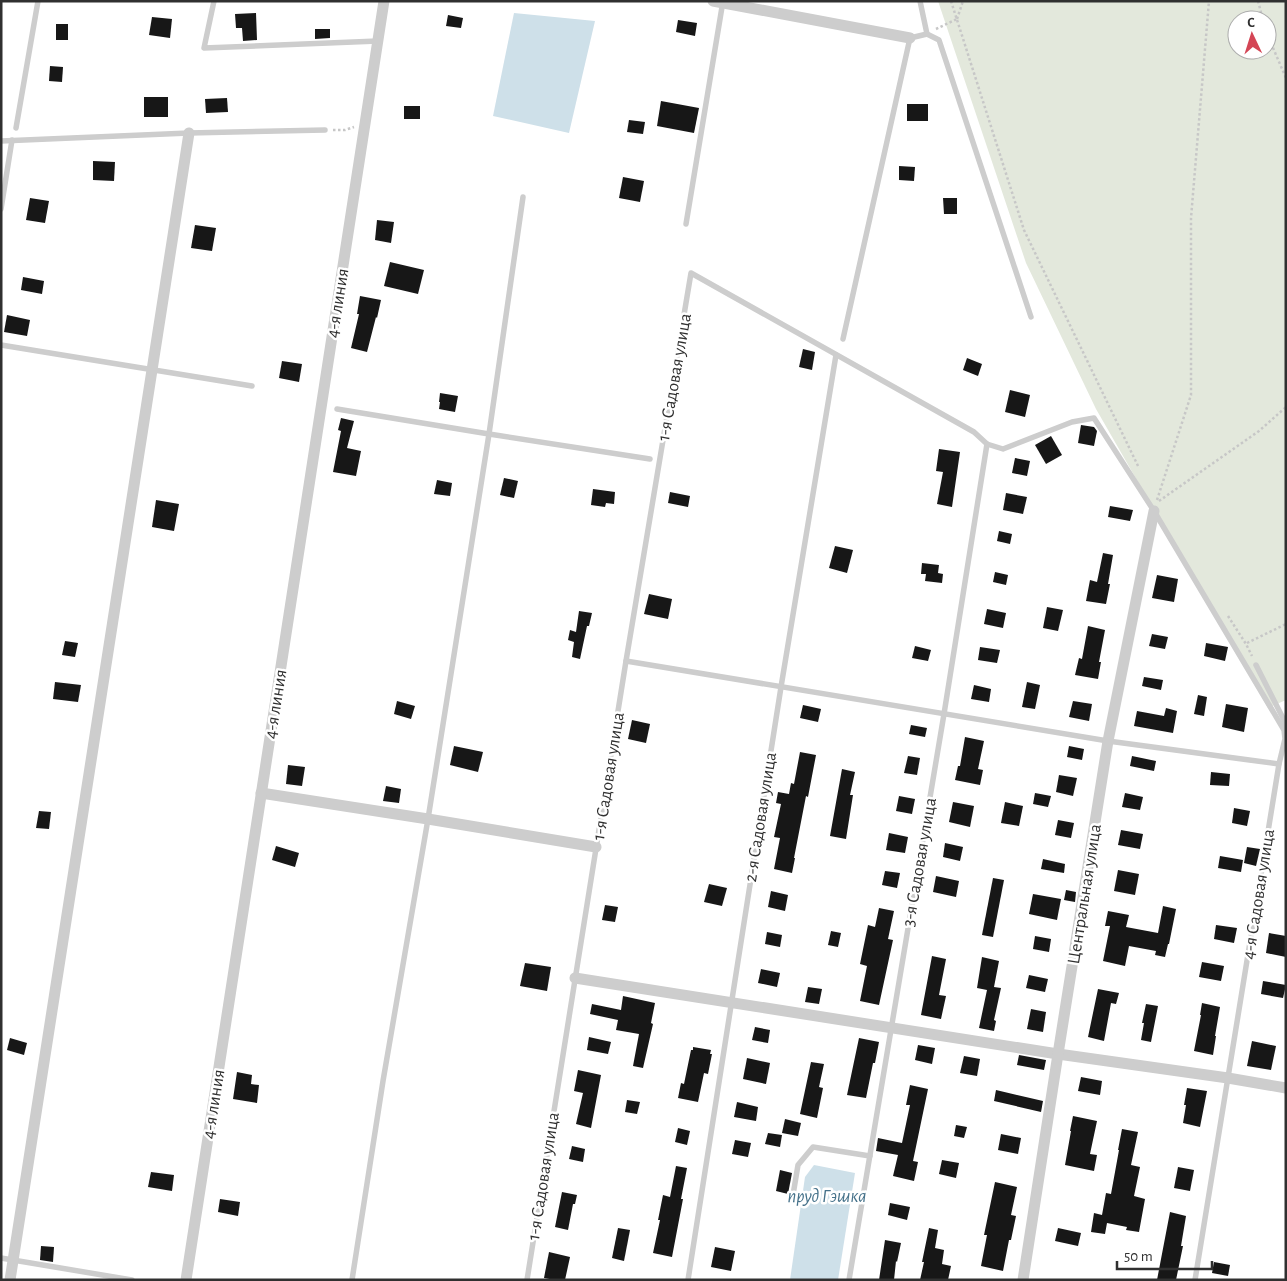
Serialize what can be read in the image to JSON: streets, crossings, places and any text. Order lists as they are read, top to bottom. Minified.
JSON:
{"streets":{"street":["4-я линия","Центральная улица"],"lane":["1-я Садовая улица","2-я Садовая улица","3-я Садовая улица","4-я Садовая улица"]},"crossings":[["1-я Садовая улица","2-я Садовая улица"],["3-я Садовая улица","4-я Садовая улица"],["Центральная улица","4-я Садовая улица"]],"water":["пруд Гэшка"],"scale_bar":"50 m","north":"top"}
